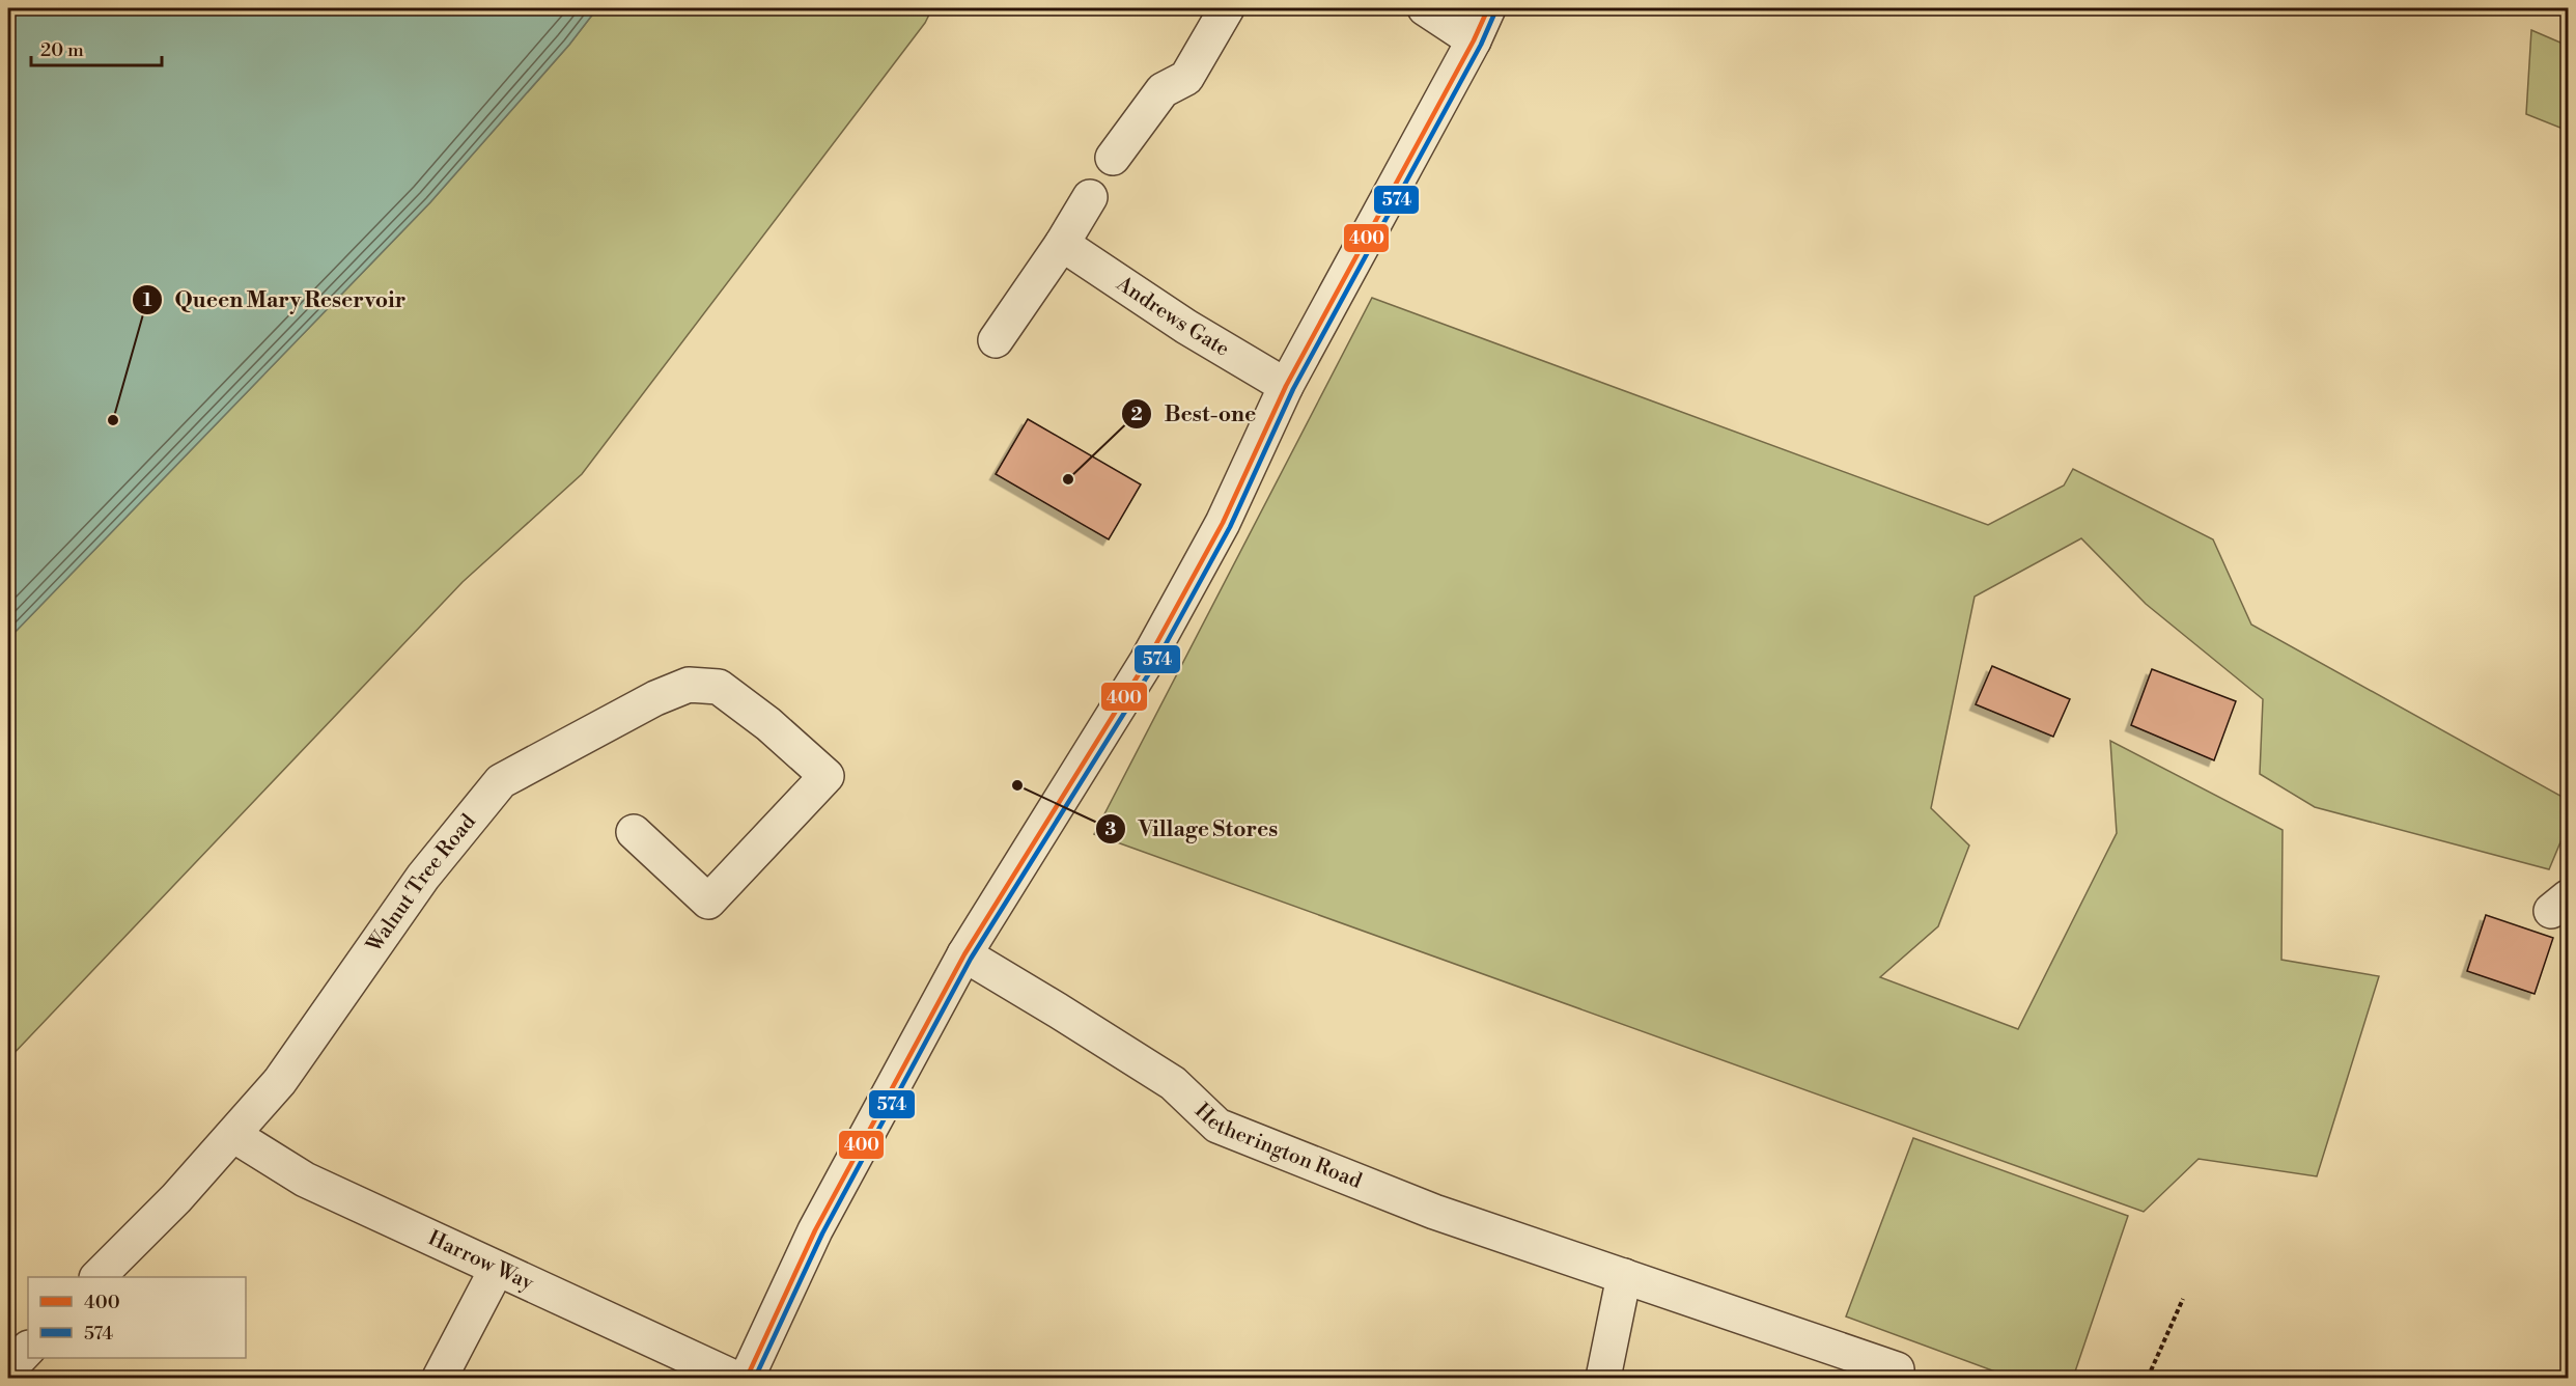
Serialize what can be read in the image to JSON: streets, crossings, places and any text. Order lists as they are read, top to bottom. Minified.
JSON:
{"streets":{"street":["Andrews Gate","Walnut Tree Road","Hetherington Road","Harrow Way"]},"crossings":[["Walnut Tree Road","Harrow Way"]],"places":["Queen Mary Reservoir","Best-one","Village Stores"],"lines":["transit line 400","transit line 574"],"legend":["400","574"],"scale_bar":"20 m"}
